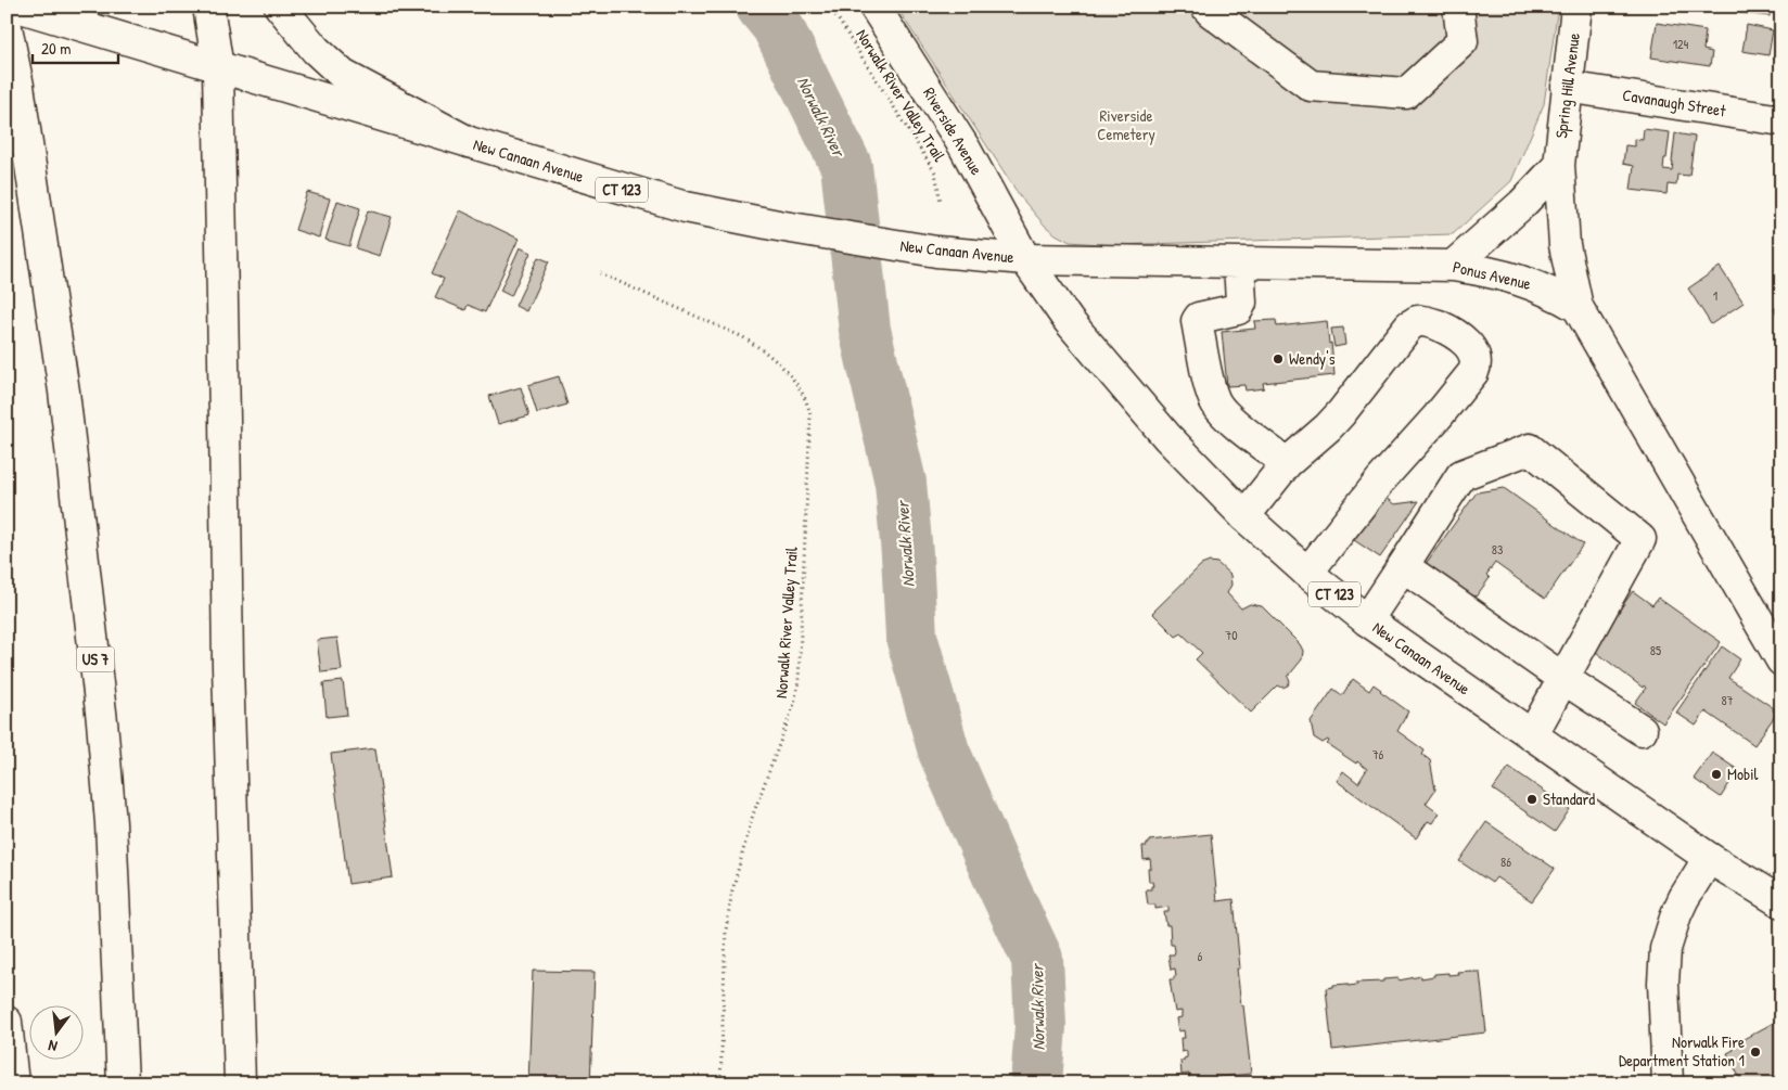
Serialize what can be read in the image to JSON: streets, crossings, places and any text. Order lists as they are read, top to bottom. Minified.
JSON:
{"streets":{"main road":["Spring Hill Avenue","Cavanaugh Street","Riverside Avenue","New Canaan Avenue","CT 123","Ponus Avenue","US 7"],"path":["Norwalk River Valley Trail"]},"crossings":[["Spring Hill Avenue","Cavanaugh Street"],["Spring Hill Avenue","Ponus Avenue"],["Riverside Avenue","New Canaan Avenue"],["Riverside Avenue","Ponus Avenue"],["New Canaan Avenue","Ponus Avenue"]],"water":["Norwalk River"],"parks":["Riverside Cemetery"],"places":["Wendy's","Mobil","Standard","Norwalk Fire Department Station 1"],"house_numbers":["124","1","83","70","85","87","76","86","6"],"scale_bar":"20 m","north":"bottom"}
